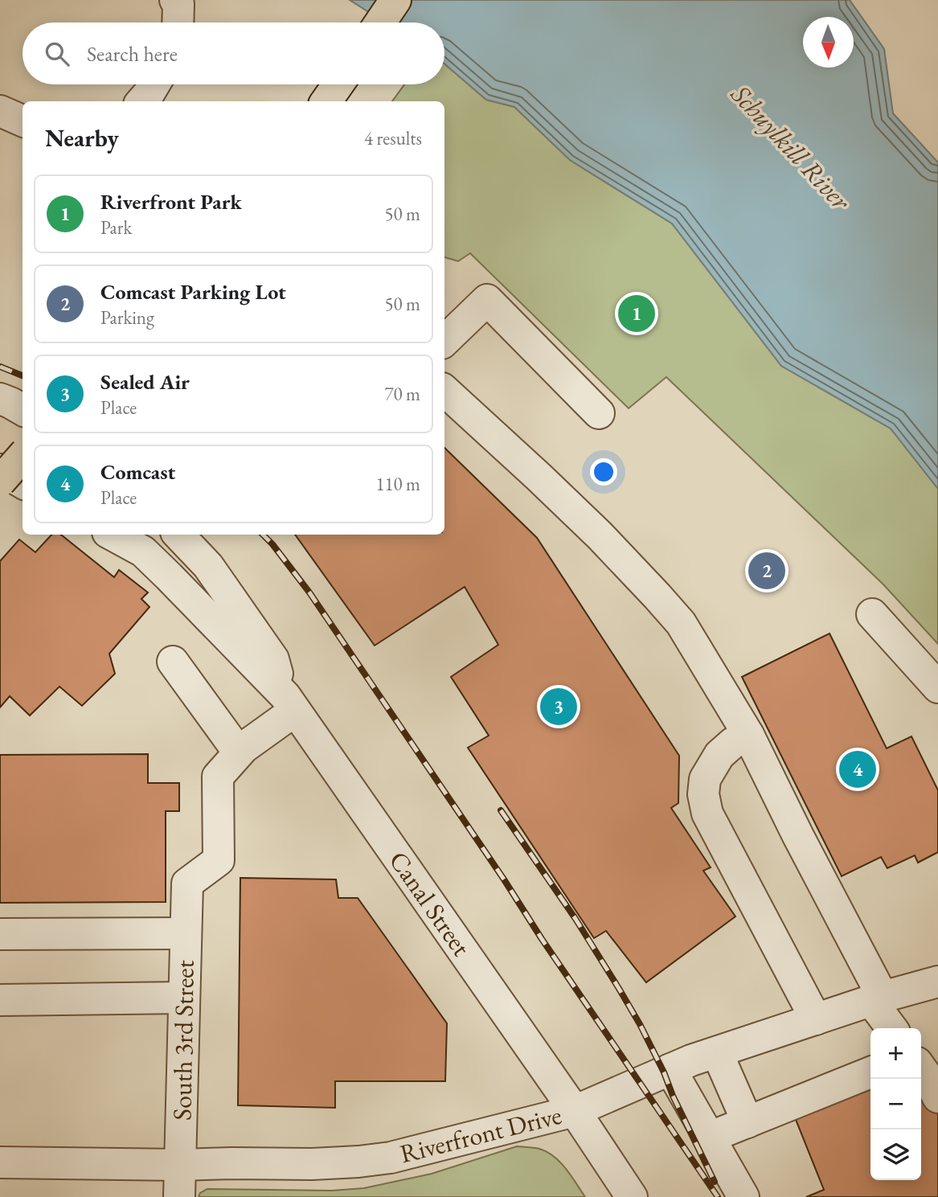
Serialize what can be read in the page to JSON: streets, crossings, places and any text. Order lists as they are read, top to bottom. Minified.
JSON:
{"streets":{"street":["Canal Street","South 3rd Street","Riverfront Drive"]},"crossings":[["Canal Street","Riverfront Drive"],["South 3rd Street","Riverfront Drive"]],"water":["Schuylkill River"],"north":"bottom","page":{"search":"Search here","heading":["Nearby","4 results"],"list":[{"mark":"1","name":"Riverfront Park","note":"Park","value":"50 m"},{"mark":"2","name":"Comcast Parking Lot","note":"Parking","value":"50 m"},{"mark":"3","name":"Sealed Air","note":"Place","value":"70 m"},{"mark":"4","name":"Comcast","note":"Place","value":"110 m"}],"pins":["1","2","3","4"],"map_buttons":["+","−"]}}
